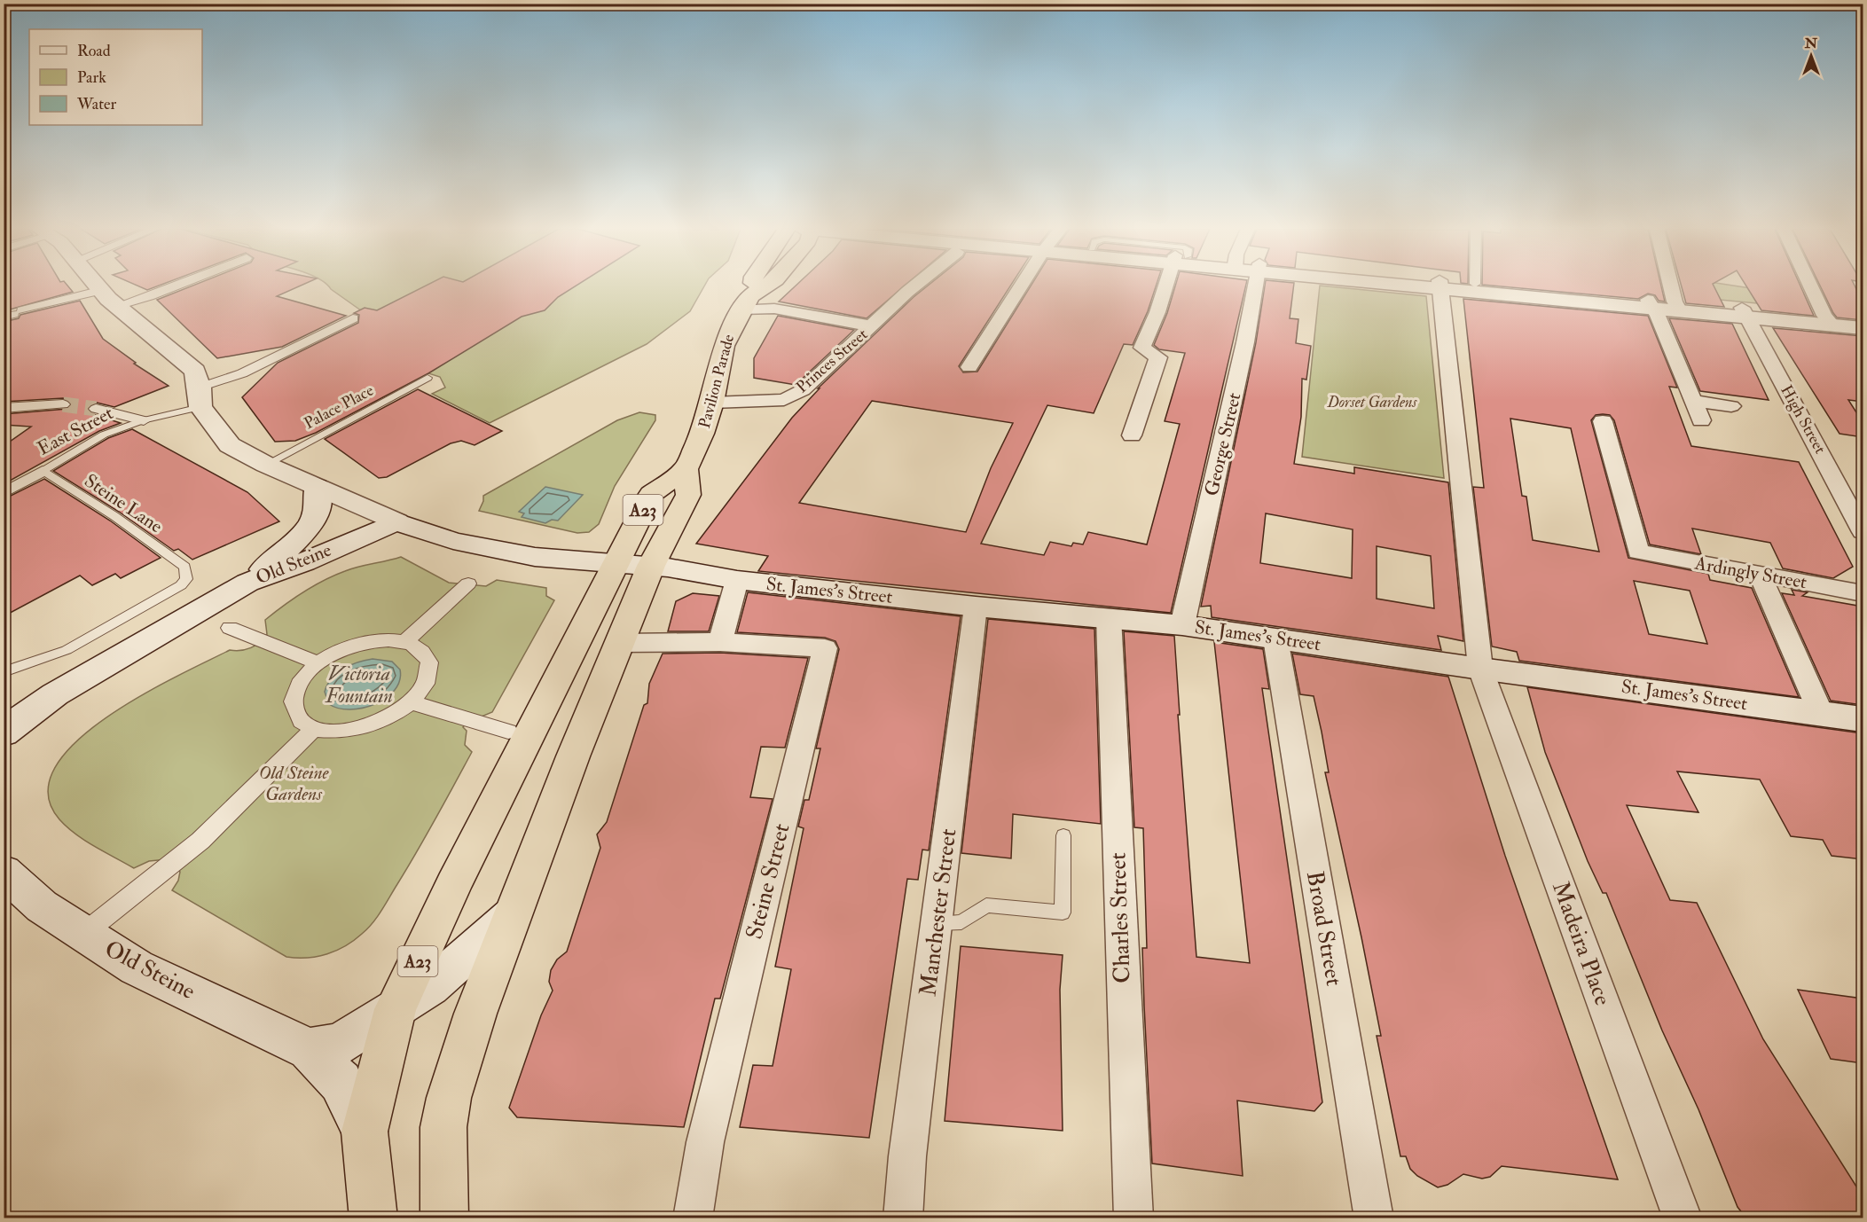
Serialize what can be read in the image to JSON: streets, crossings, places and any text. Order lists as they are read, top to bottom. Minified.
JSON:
{"streets":{"highway":["Pavilion Parade","A23","Old Steine"],"street":["Princes Street","High Street","East Street","George Street","Ardingly Street","St. James's Street","Steine Street","Manchester Street","Charles Street","Broad Street","Madeira Place"],"lane":["Palace Place","Steine Lane"]},"crossings":[["Princes Street","Pavilion Parade"],["Pavilion Parade","A23"],["Pavilion Parade","Old Steine"],["Pavilion Parade","St. James's Street"],["East Street","Steine Lane"],["George Street","St. James's Street"],["A23","Old Steine"],["A23","St. James's Street"],["A23","Steine Street"],["Old Steine","St. James's Street"],["St. James's Street","Manchester Street"],["St. James's Street","Charles Street"],["St. James's Street","Broad Street"],["St. James's Street","Madeira Place"]],"water":["Victoria Fountain"],"parks":["Dorset Gardens","Old Steine Gardens"],"legend":["Road","Park","Water"],"north":"top"}
